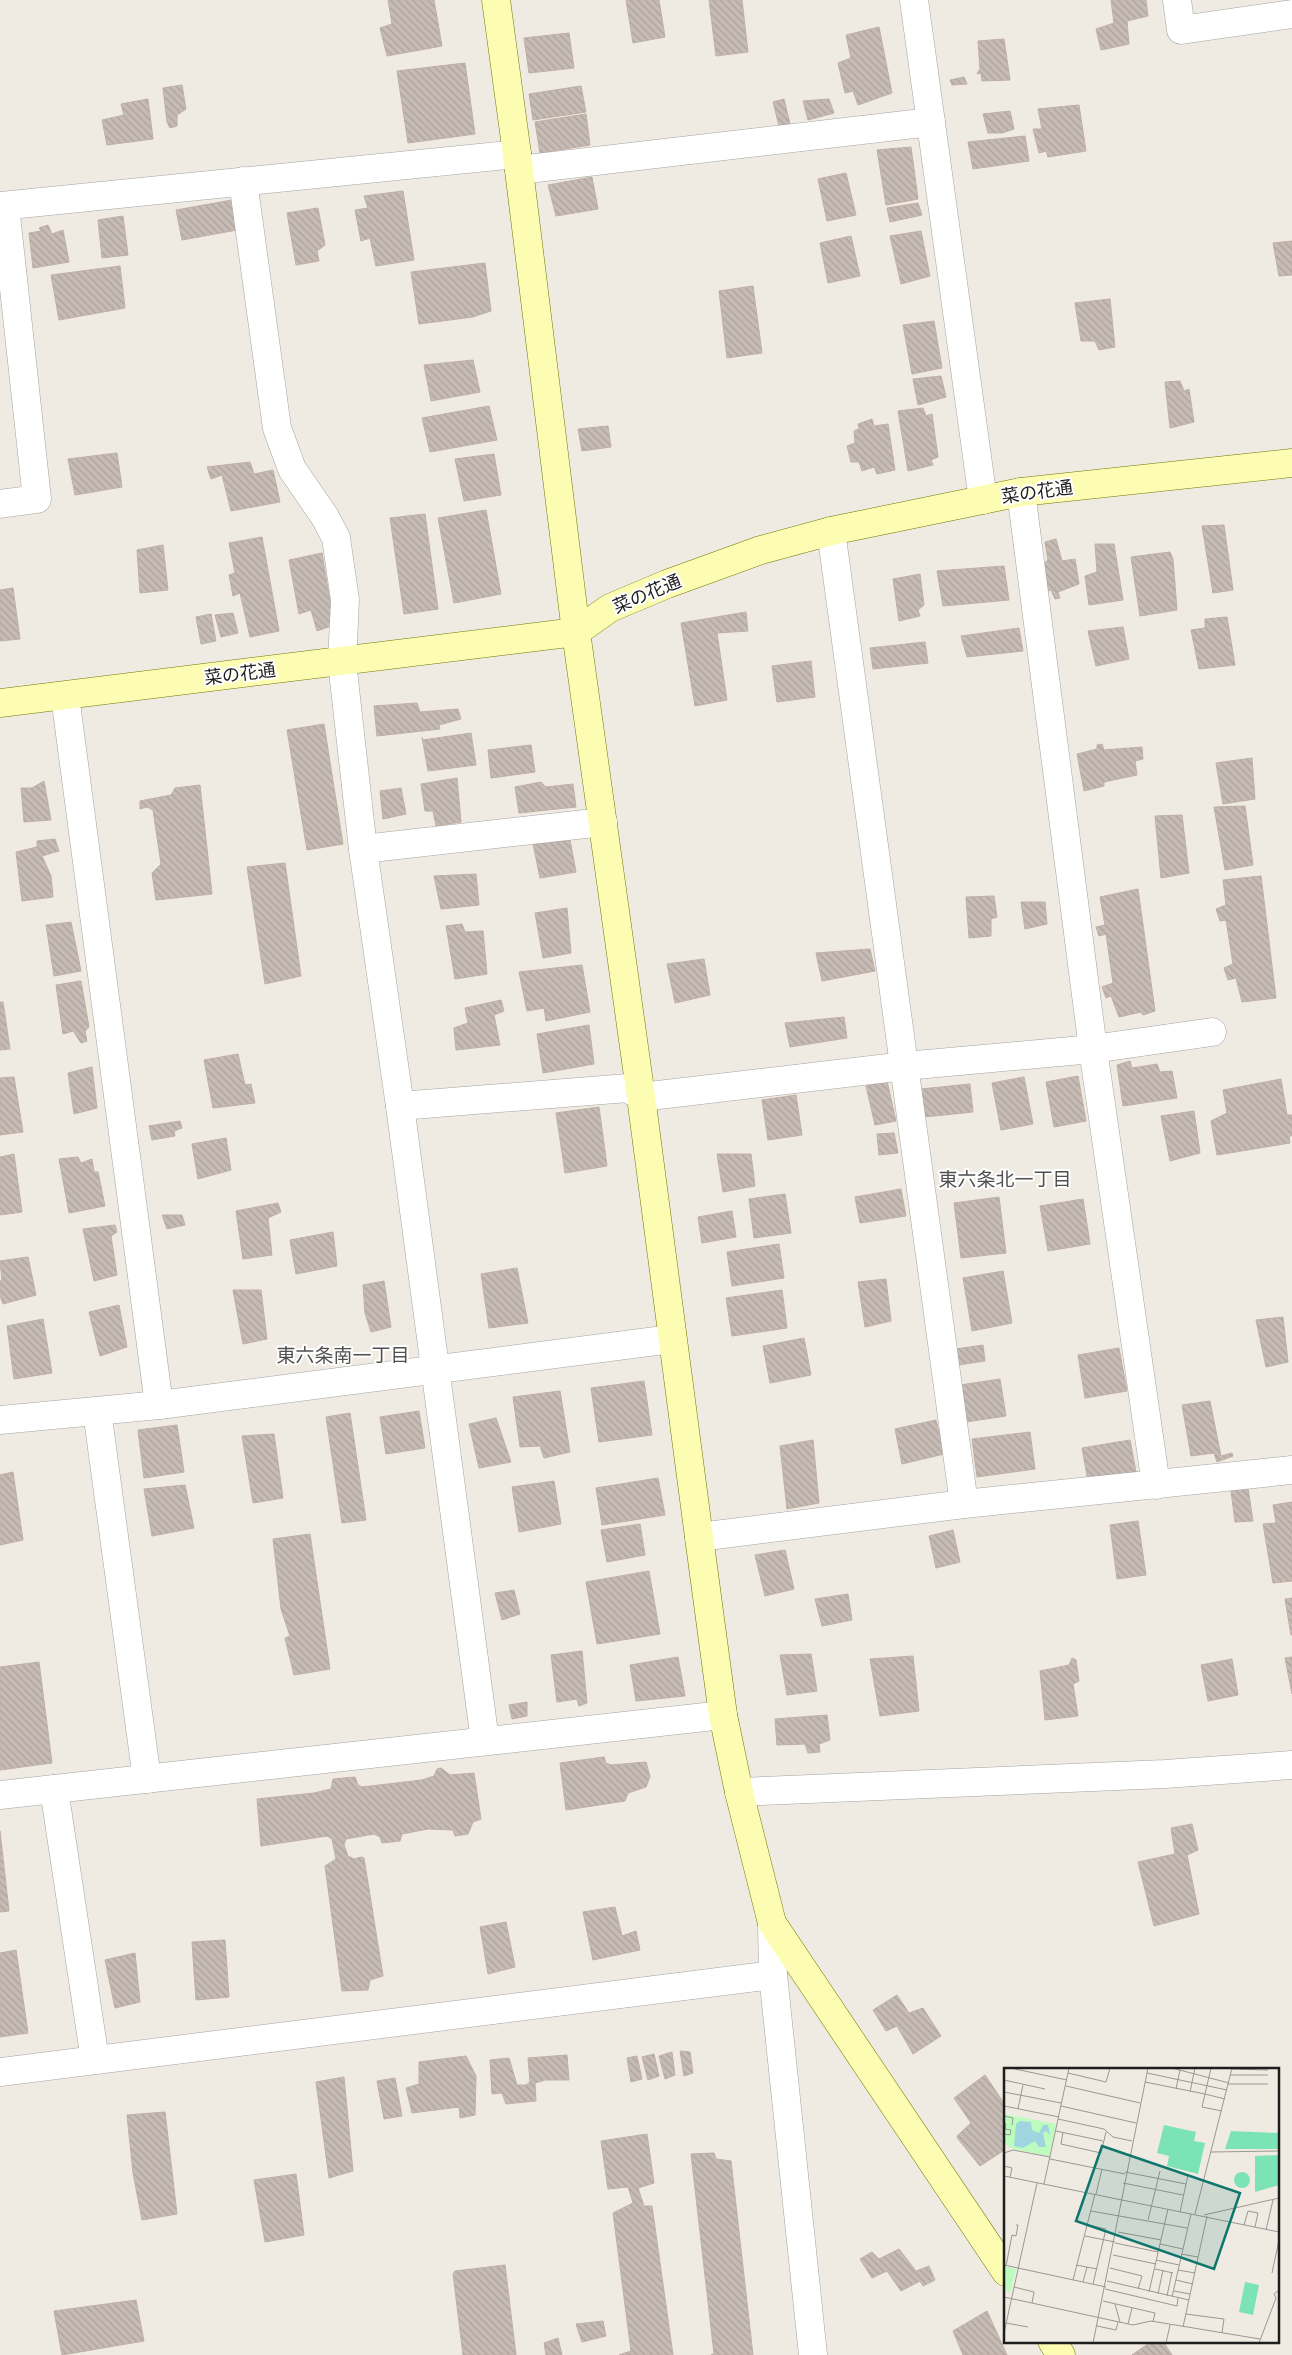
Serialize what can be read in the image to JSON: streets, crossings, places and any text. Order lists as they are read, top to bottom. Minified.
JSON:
{"streets":{"street":["菜の花通"]},"districts":["東六条北一丁目","東六条南一丁目"]}
